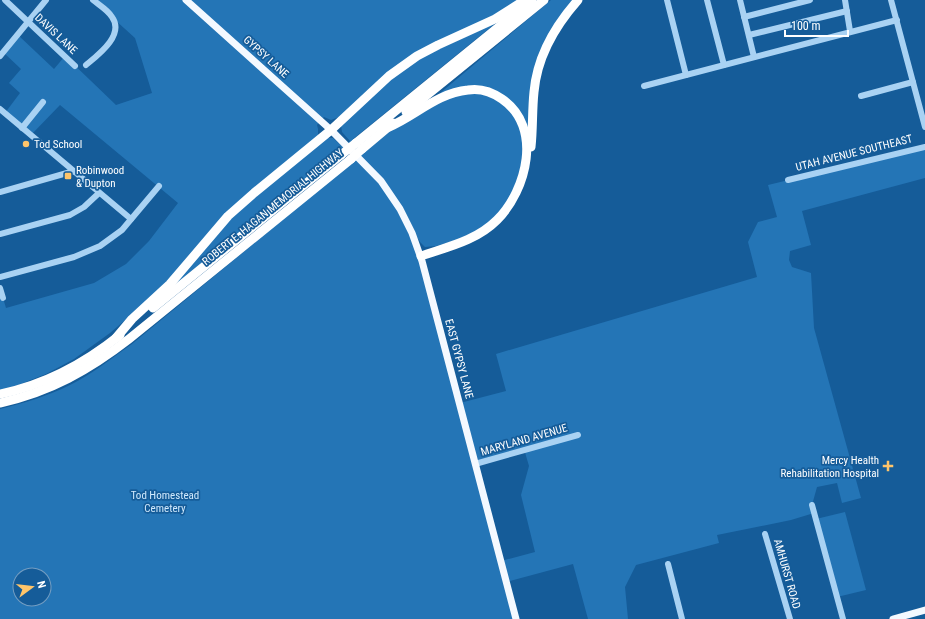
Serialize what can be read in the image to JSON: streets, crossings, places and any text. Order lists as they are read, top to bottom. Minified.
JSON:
{"streets":{"highway":["ROBERT E. HAGAN MEMORIAL HIGHWAY"],"main road":["GYPSY LANE","EAST GYPSY LANE"],"street":["DAVIS LANE","UTAH AVENUE SOUTHEAST","MARYLAND AVENUE","AMHURST ROAD"]},"crossings":[["GYPSY LANE","EAST GYPSY LANE"],["EAST GYPSY LANE","MARYLAND AVENUE"]],"parks":["Tod Homestead Cemetery"],"places":{"other":["Tod School"],"transit":["Robinwood & Dupton"],"health":["Mercy Health Rehabilitation Hospital"]},"scale_bar":"100 m","north":"right"}
